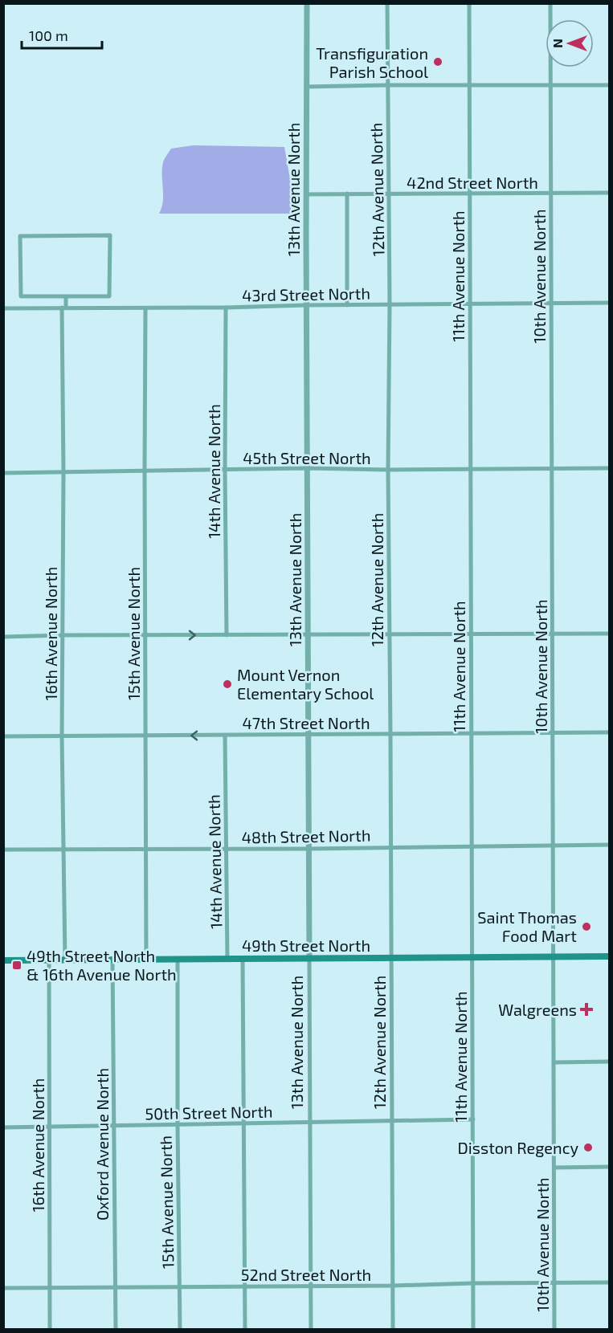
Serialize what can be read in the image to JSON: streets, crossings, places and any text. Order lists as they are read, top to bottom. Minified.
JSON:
{"streets":{"main road":["49th Street North"],"street":["42nd Street North","13th Avenue North","12th Avenue North","11th Avenue North","10th Avenue North","43rd Street North","45th Street North","14th Avenue North","16th Avenue North","15th Avenue North","47th Street North","48th Street North","50th Street North","Oxford Avenue North","52nd Street North"]},"crossings":[["42nd Street North","13th Avenue North"],["42nd Street North","12th Avenue North"],["42nd Street North","11th Avenue North"],["42nd Street North","10th Avenue North"],["13th Avenue North","43rd Street North"],["13th Avenue North","45th Street North"],["13th Avenue North","47th Street North"],["13th Avenue North","48th Street North"],["13th Avenue North","49th Street North"],["13th Avenue North","50th Street North"],["13th Avenue North","52nd Street North"],["12th Avenue North","43rd Street North"],["12th Avenue North","45th Street North"],["12th Avenue North","47th Street North"],["12th Avenue North","48th Street North"],["12th Avenue North","49th Street North"],["12th Avenue North","50th Street North"],["12th Avenue North","52nd Street North"],["11th Avenue North","43rd Street North"],["11th Avenue North","45th Street North"],["11th Avenue North","47th Street North"],["11th Avenue North","48th Street North"],["11th Avenue North","49th Street North"],["11th Avenue North","50th Street North"],["11th Avenue North","52nd Street North"],["10th Avenue North","43rd Street North"],["10th Avenue North","45th Street North"],["10th Avenue North","47th Street North"],["10th Avenue North","48th Street North"],["10th Avenue North","49th Street North"],["10th Avenue North","52nd Street North"],["43rd Street North","14th Avenue North"],["43rd Street North","16th Avenue North"],["43rd Street North","15th Avenue North"],["45th Street North","14th Avenue North"],["45th Street North","16th Avenue North"],["45th Street North","15th Avenue North"],["14th Avenue North","47th Street North"],["14th Avenue North","48th Street North"],["14th Avenue North","49th Street North"],["16th Avenue North","47th Street North"],["16th Avenue North","48th Street North"],["16th Avenue North","49th Street North"],["16th Avenue North","50th Street North"],["16th Avenue North","52nd Street North"],["15th Avenue North","47th Street North"],["15th Avenue North","48th Street North"],["15th Avenue North","49th Street North"],["15th Avenue North","50th Street North"],["15th Avenue North","52nd Street North"],["49th Street North","Oxford Avenue North"],["50th Street North","Oxford Avenue North"],["Oxford Avenue North","52nd Street North"]],"places":{"other":["Transfiguration Parish School","Mount Vernon Elementary School","Saint Thomas Food Mart","Disston Regency"],"transit":["49th Street North & 16th Avenue North"],"health":["Walgreens"]},"scale_bar":"100 m","north":"left"}
